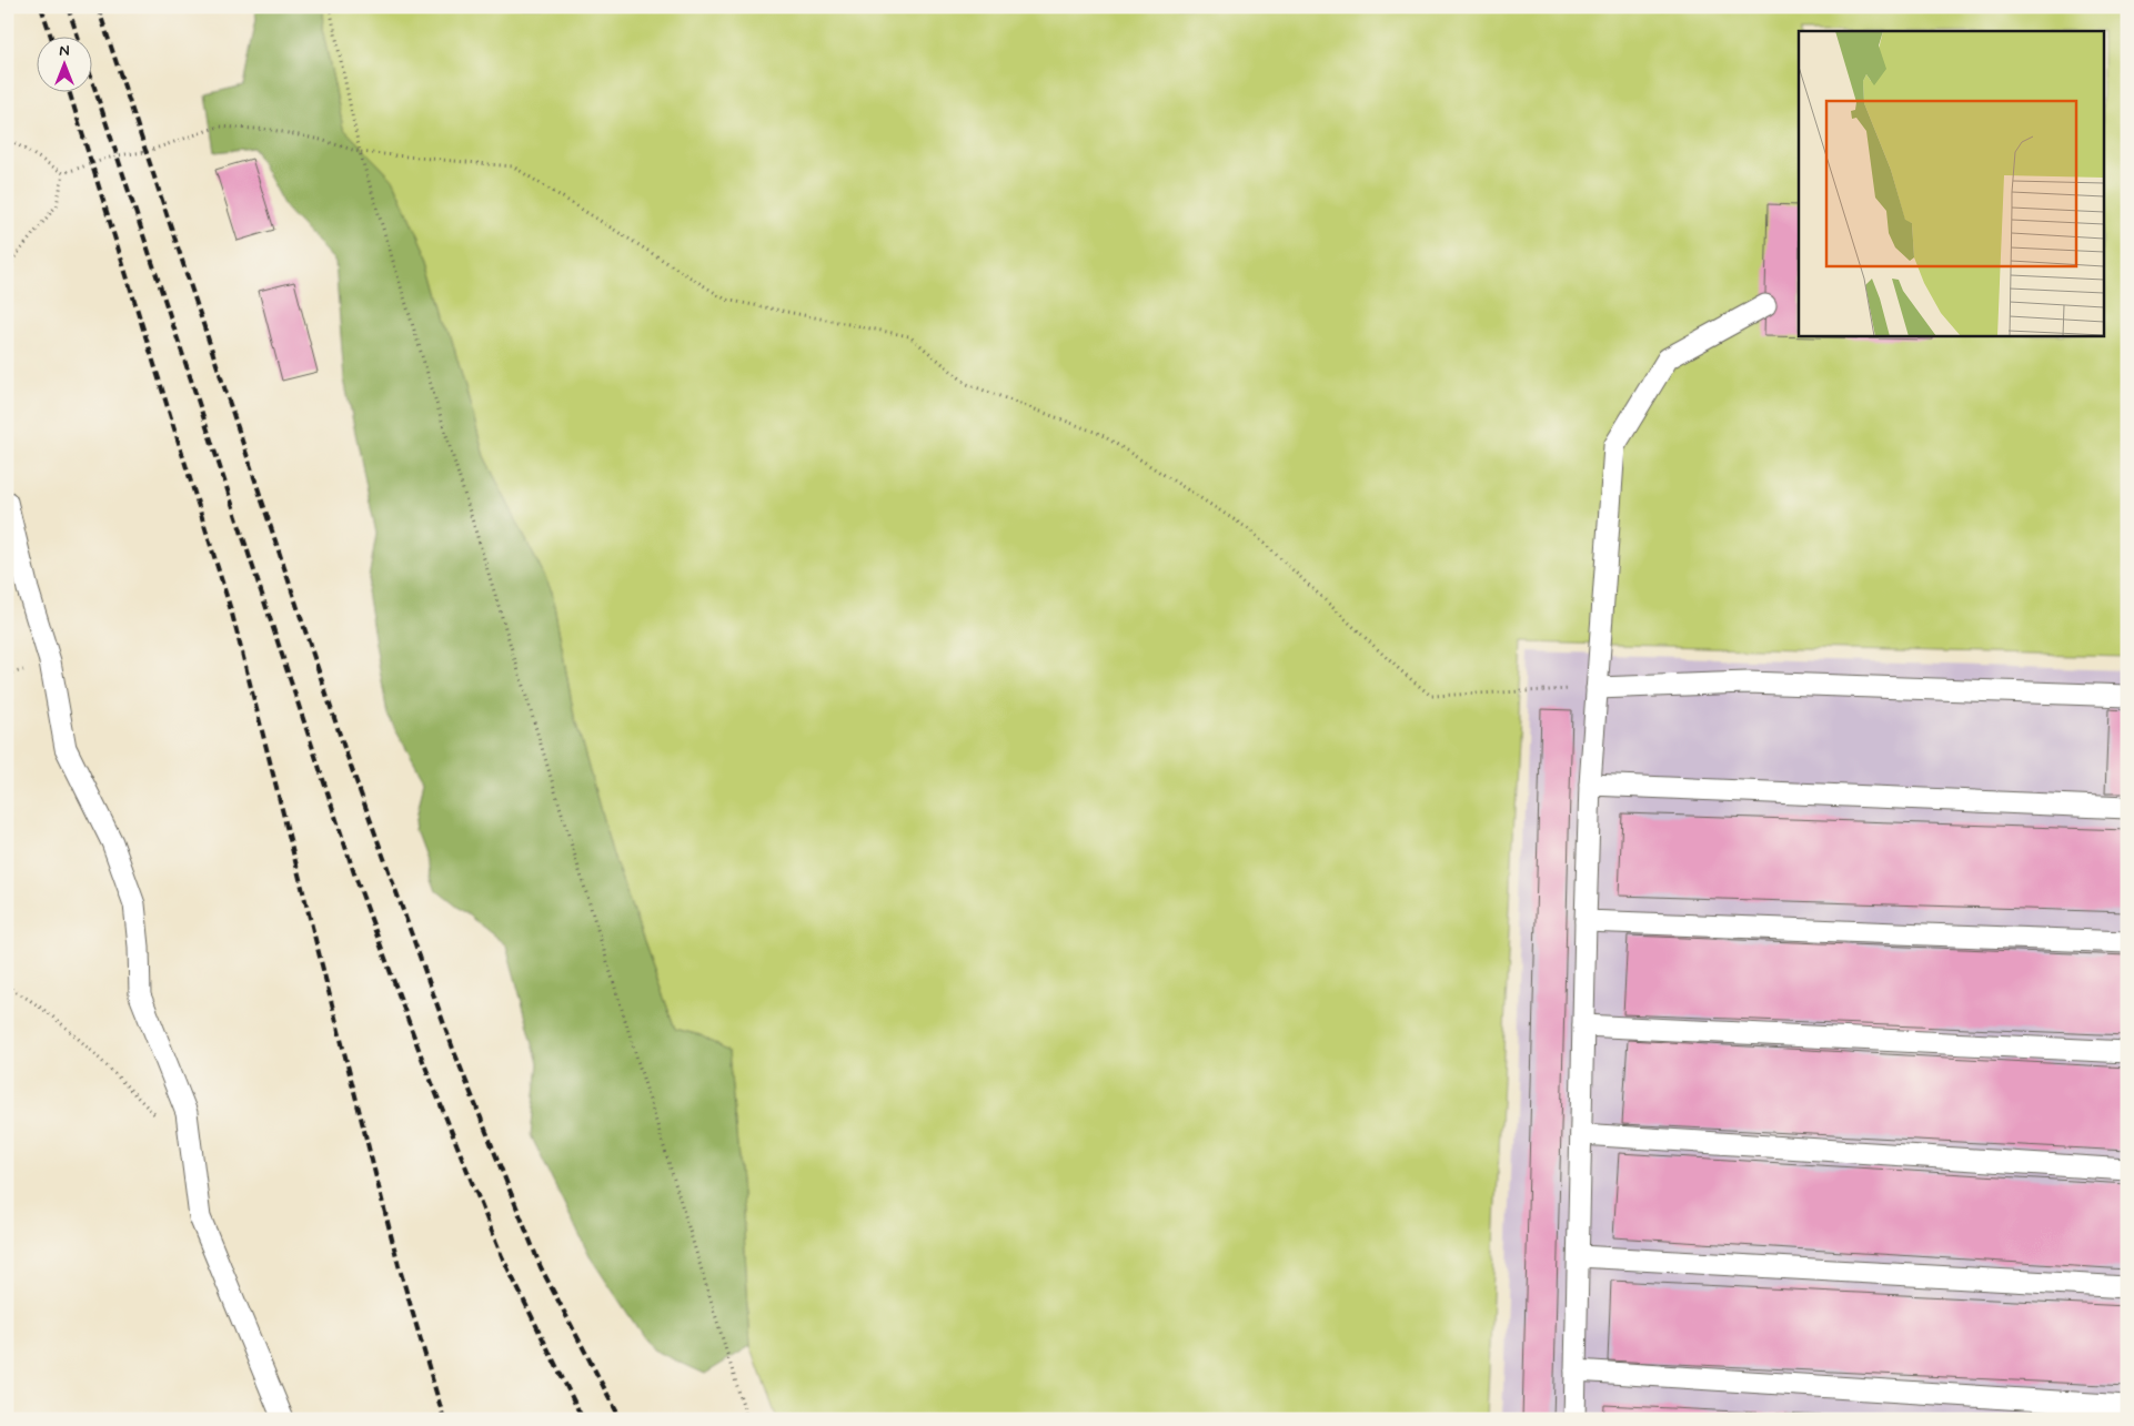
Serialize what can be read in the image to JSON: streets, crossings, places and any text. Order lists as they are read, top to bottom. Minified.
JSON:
{"north":"top"}
